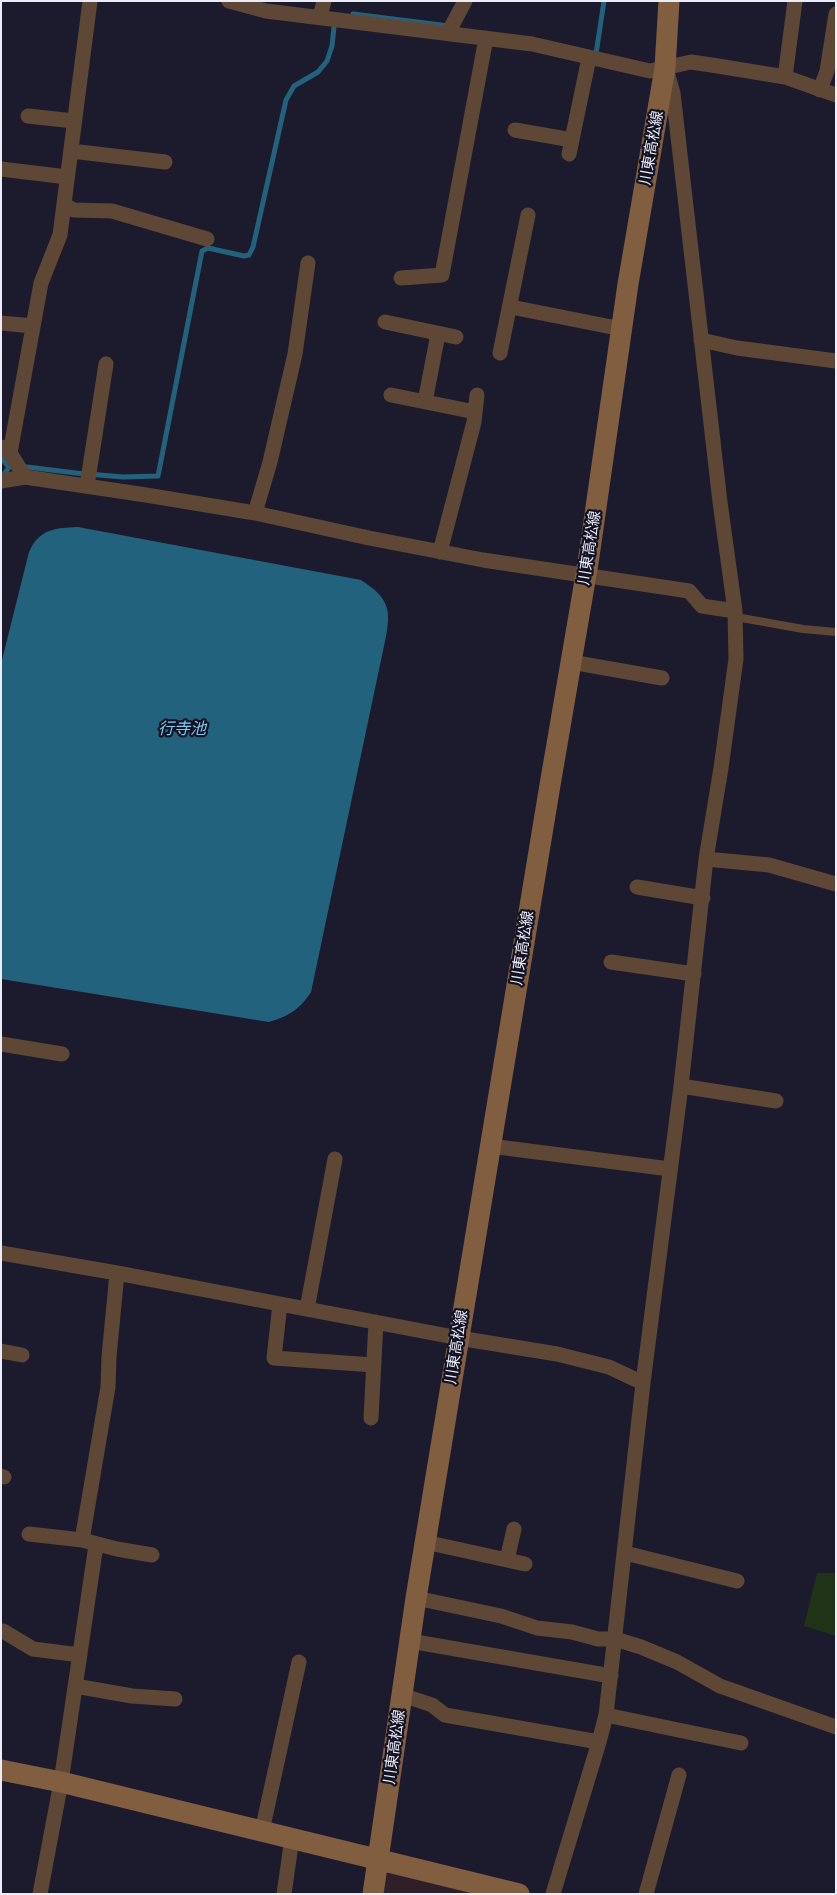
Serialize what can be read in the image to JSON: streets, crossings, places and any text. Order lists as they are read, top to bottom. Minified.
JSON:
{"streets":{"main road":["川東高松線"]},"water":["行寺池"]}
